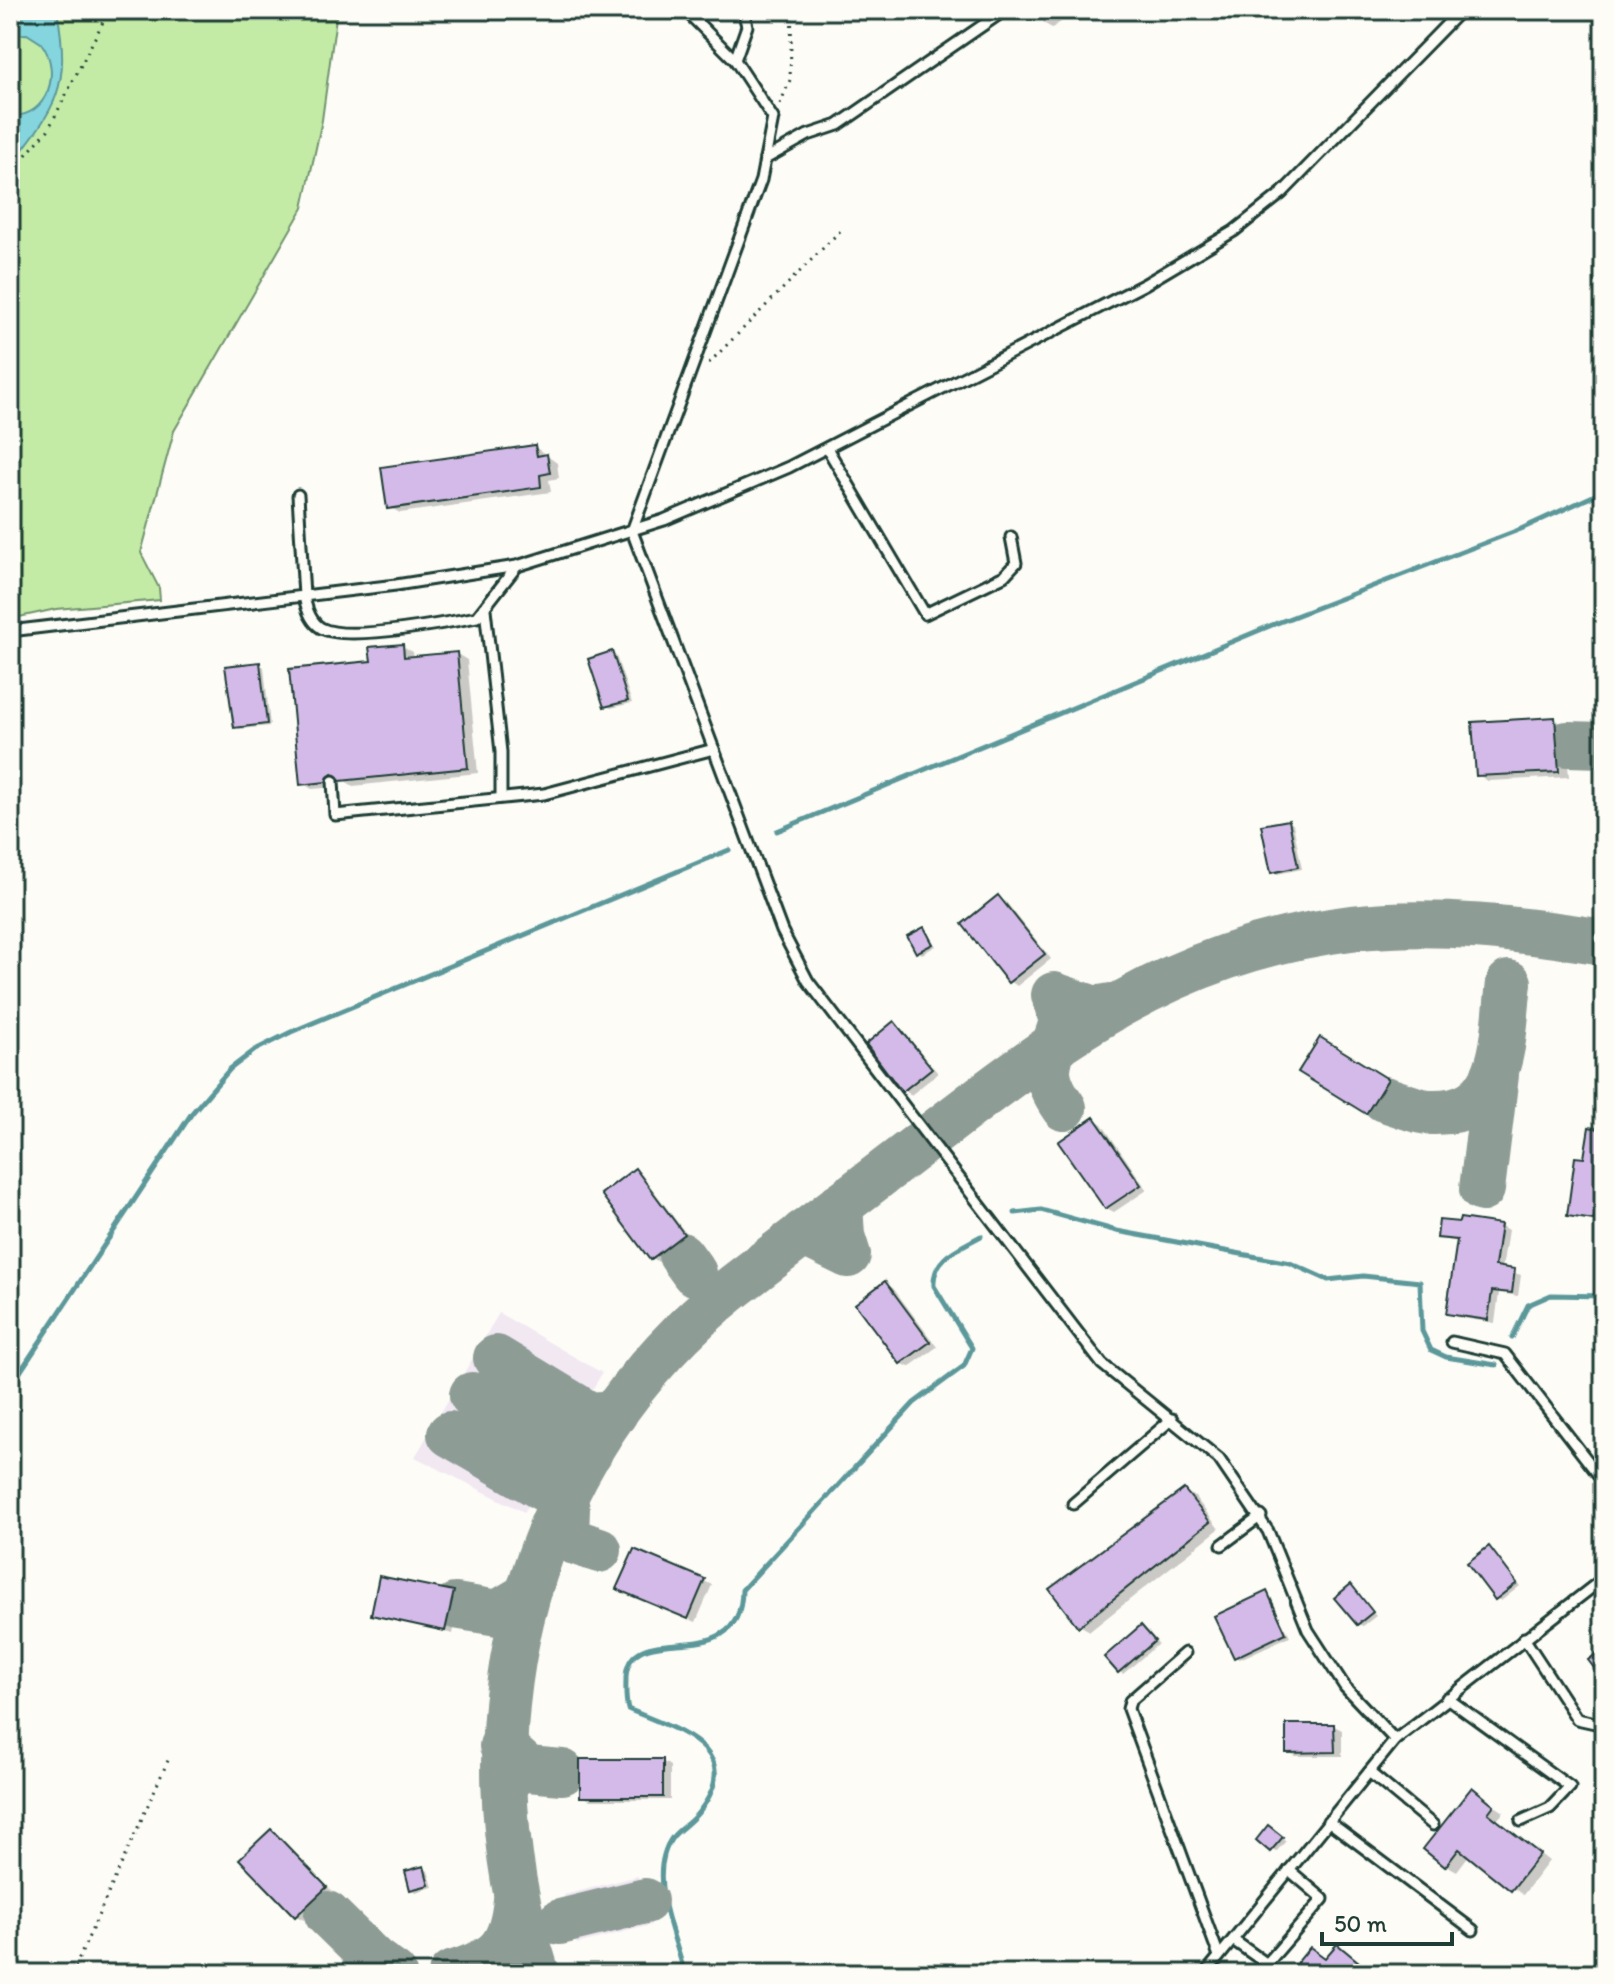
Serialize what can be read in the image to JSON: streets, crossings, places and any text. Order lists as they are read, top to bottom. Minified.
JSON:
{"scale_bar":"50 m"}
